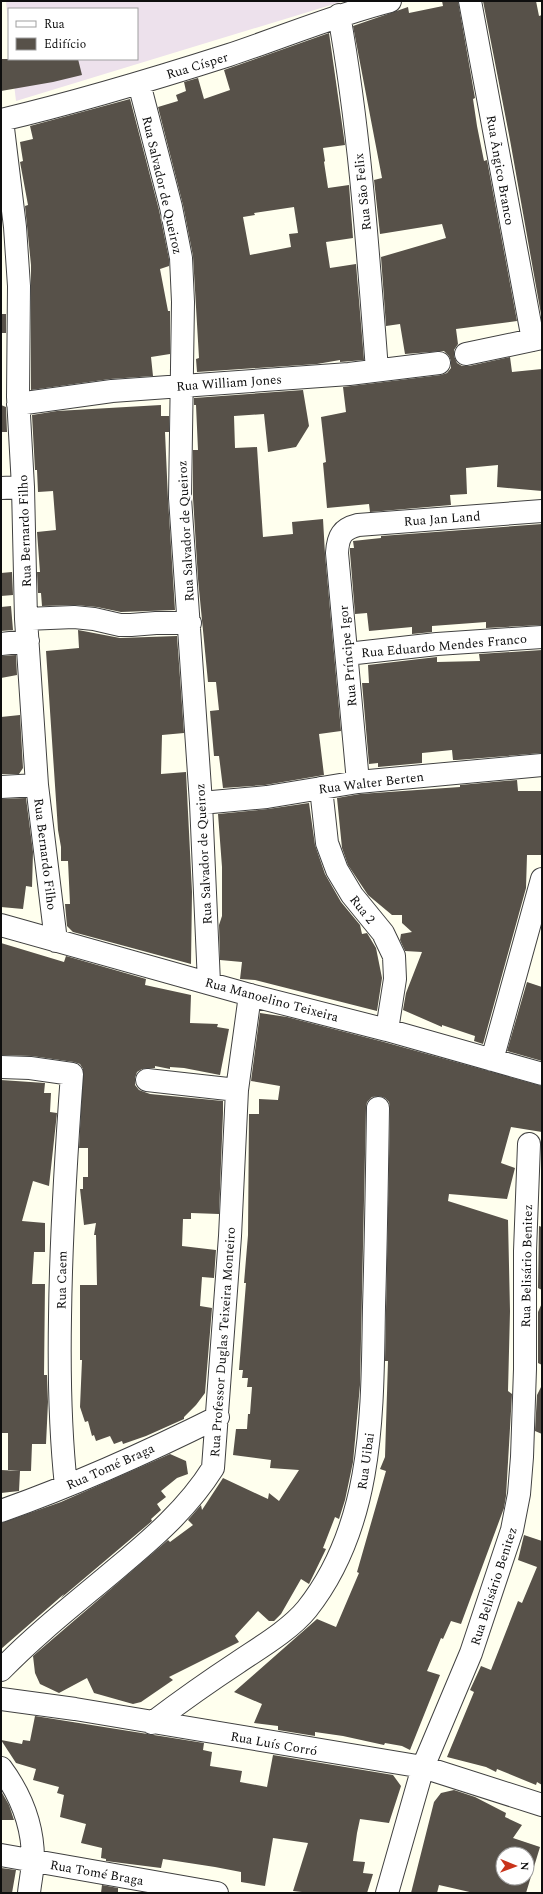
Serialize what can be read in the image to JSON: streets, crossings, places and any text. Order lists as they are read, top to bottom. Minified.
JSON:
{"streets":{"street":["Rua Císper","Rua Ãngico Branco","Rua Salvador de Queiroz","Rua São Felix","Rua William Jones","Rua Jan Land","Rua Bernardo Filho","Rua Eduardo Mendes Franco","Rua Príncipe Igor","Rua Walter Berten","Rua 2","Rua Manoelino Teixeira","Rua Belisário Benitez","Rua Caem","Rua Professor Duglas Teixeira Monteiro","Rua Uibai","Rua Tomé Braga","Rua Luís Corró"]},"crossings":[["Rua Císper","Rua Salvador de Queiroz"],["Rua Císper","Rua São Felix"],["Rua Císper","Rua Bernardo Filho"],["Rua Salvador de Queiroz","Rua William Jones"],["Rua Salvador de Queiroz","Rua Walter Berten"],["Rua Salvador de Queiroz","Rua Manoelino Teixeira"],["Rua São Felix","Rua William Jones"],["Rua William Jones","Rua Bernardo Filho"],["Rua Jan Land","Rua Príncipe Igor"],["Rua Bernardo Filho","Rua Manoelino Teixeira"],["Rua Eduardo Mendes Franco","Rua Príncipe Igor"],["Rua Príncipe Igor","Rua Walter Berten"],["Rua Walter Berten","Rua 2"],["Rua 2","Rua Manoelino Teixeira"],["Rua Manoelino Teixeira","Rua Professor Duglas Teixeira Monteiro"],["Rua Belisário Benitez","Rua Luís Corró"],["Rua Caem","Rua Tomé Braga"],["Rua Professor Duglas Teixeira Monteiro","Rua Tomé Braga"],["Rua Uibai","Rua Luís Corró"]],"legend":["Rua","Edifício"],"north":"right"}
